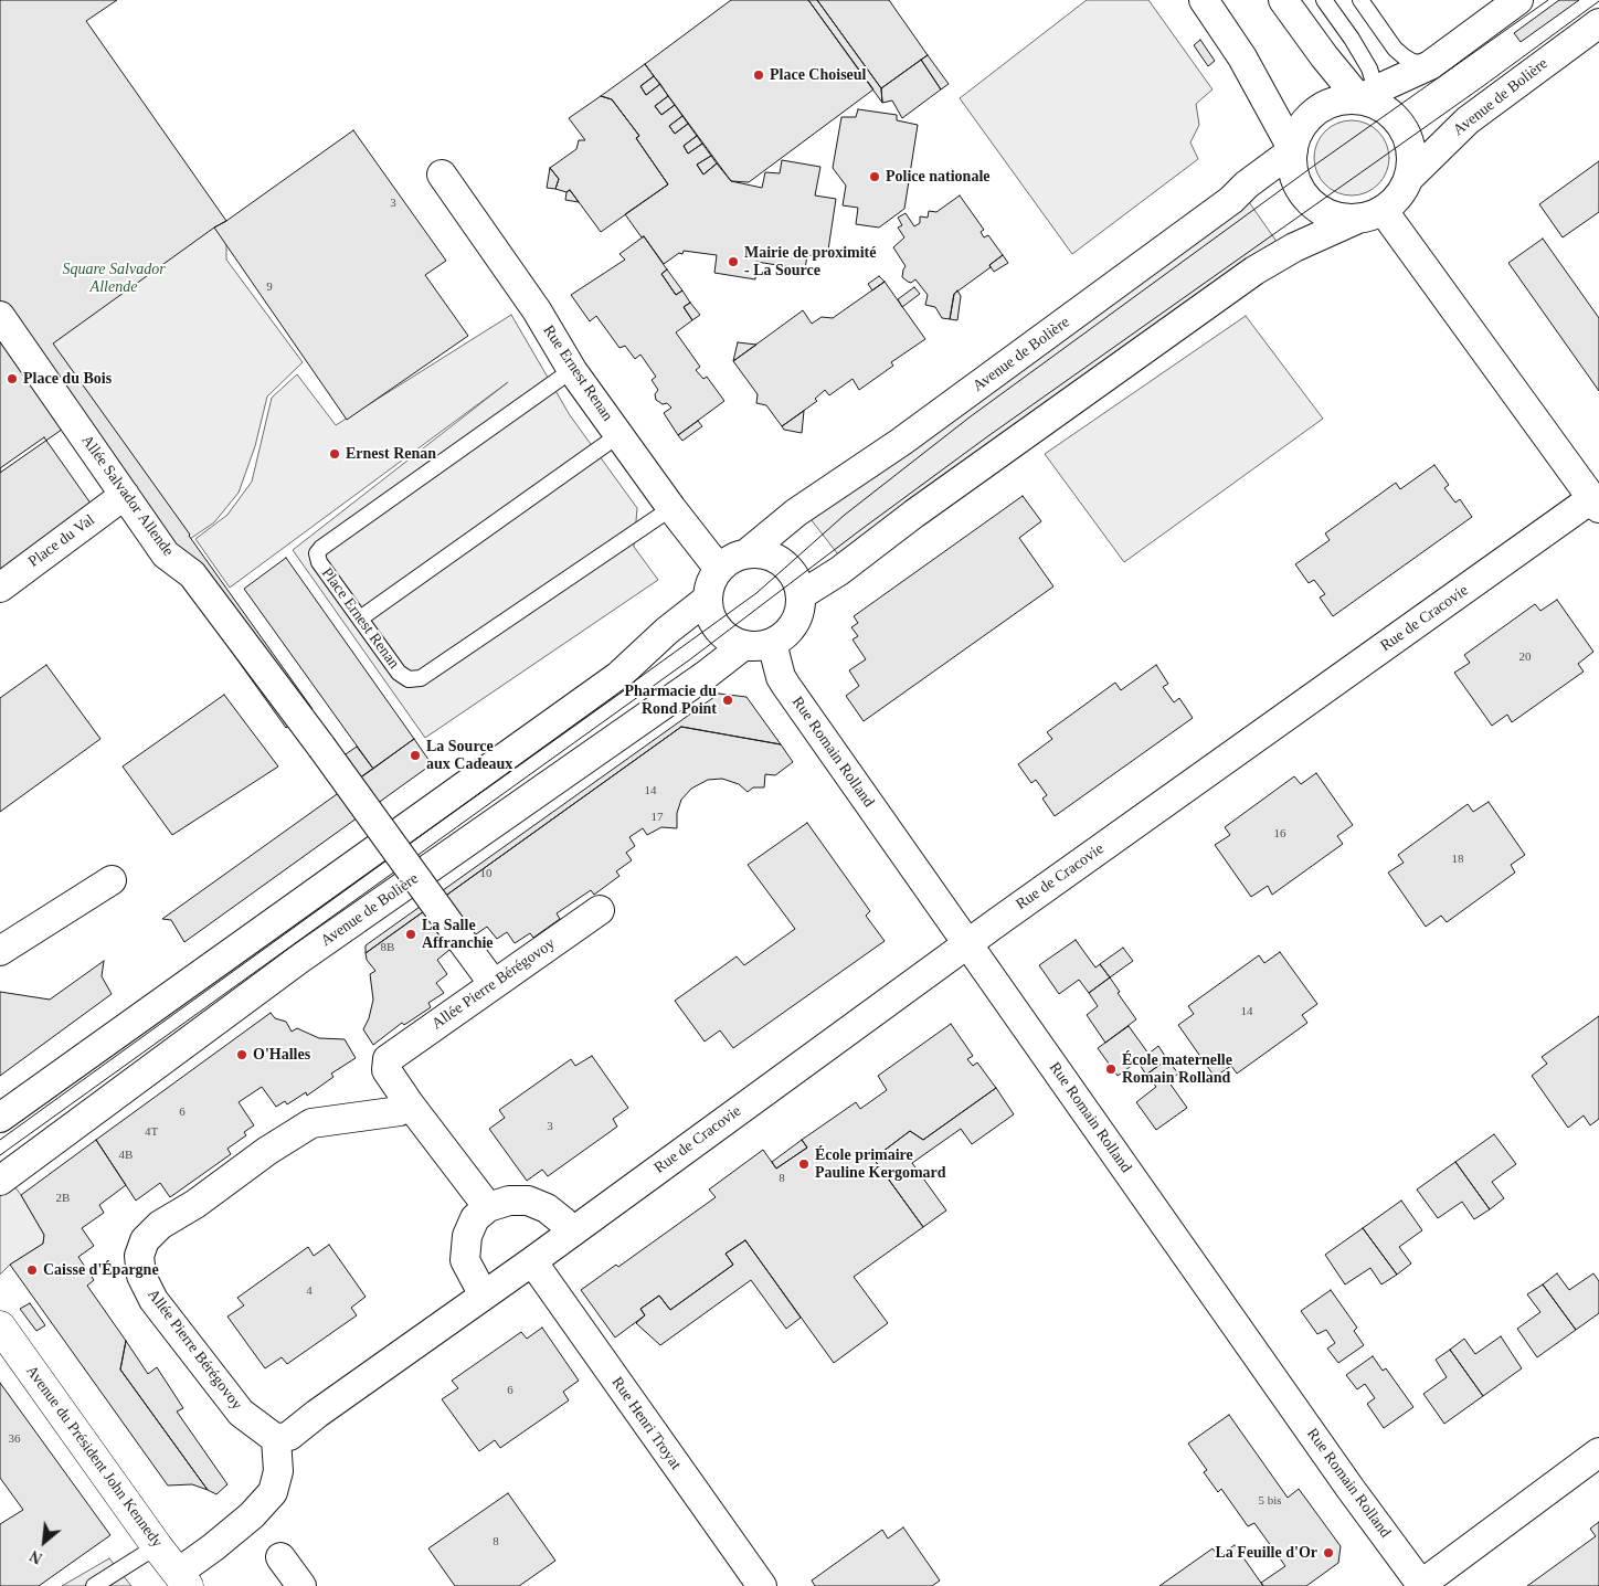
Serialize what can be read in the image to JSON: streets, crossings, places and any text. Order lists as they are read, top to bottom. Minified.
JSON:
{"streets":{"main road":["Avenue du Président John Kennedy"],"street":["Avenue de Bolière","Rue Ernest Renan","Allée Salvador Allende","Place du Val","Rue de Cracovie","Rue Romain Rolland","Allée Pierre Bérégovoy","Rue Henri Troyat"],"lane":["Place Ernest Renan"]},"crossings":[["Avenue de Bolière","Rue Ernest Renan"],["Avenue de Bolière","Rue Romain Rolland"],["Rue Ernest Renan","Place Ernest Renan"],["Rue Ernest Renan","Rue Romain Rolland"],["Allée Salvador Allende","Place du Val"],["Allée Salvador Allende","Allée Pierre Bérégovoy"],["Rue de Cracovie","Rue Romain Rolland"],["Rue de Cracovie","Rue Henri Troyat"]],"parks":["Square Salvador Allende"],"places":["Place Choiseul","Police nationale","Mairie de proximité - La Source","Place du Bois","Ernest Renan","Pharmacie du Rond Point","La Source aux Cadeaux","La Salle Affranchie","O'Halles","École maternelle Romain Rolland","École primaire Pauline Kergomard","Caisse d'Épargne","La Feuille d'Or"],"house_numbers":["3","9","20","14","17","16","18","10","8B","14","6","3","4T","4B","8","2B","4","6","36","5 bis","8"],"north":"bottom left"}
